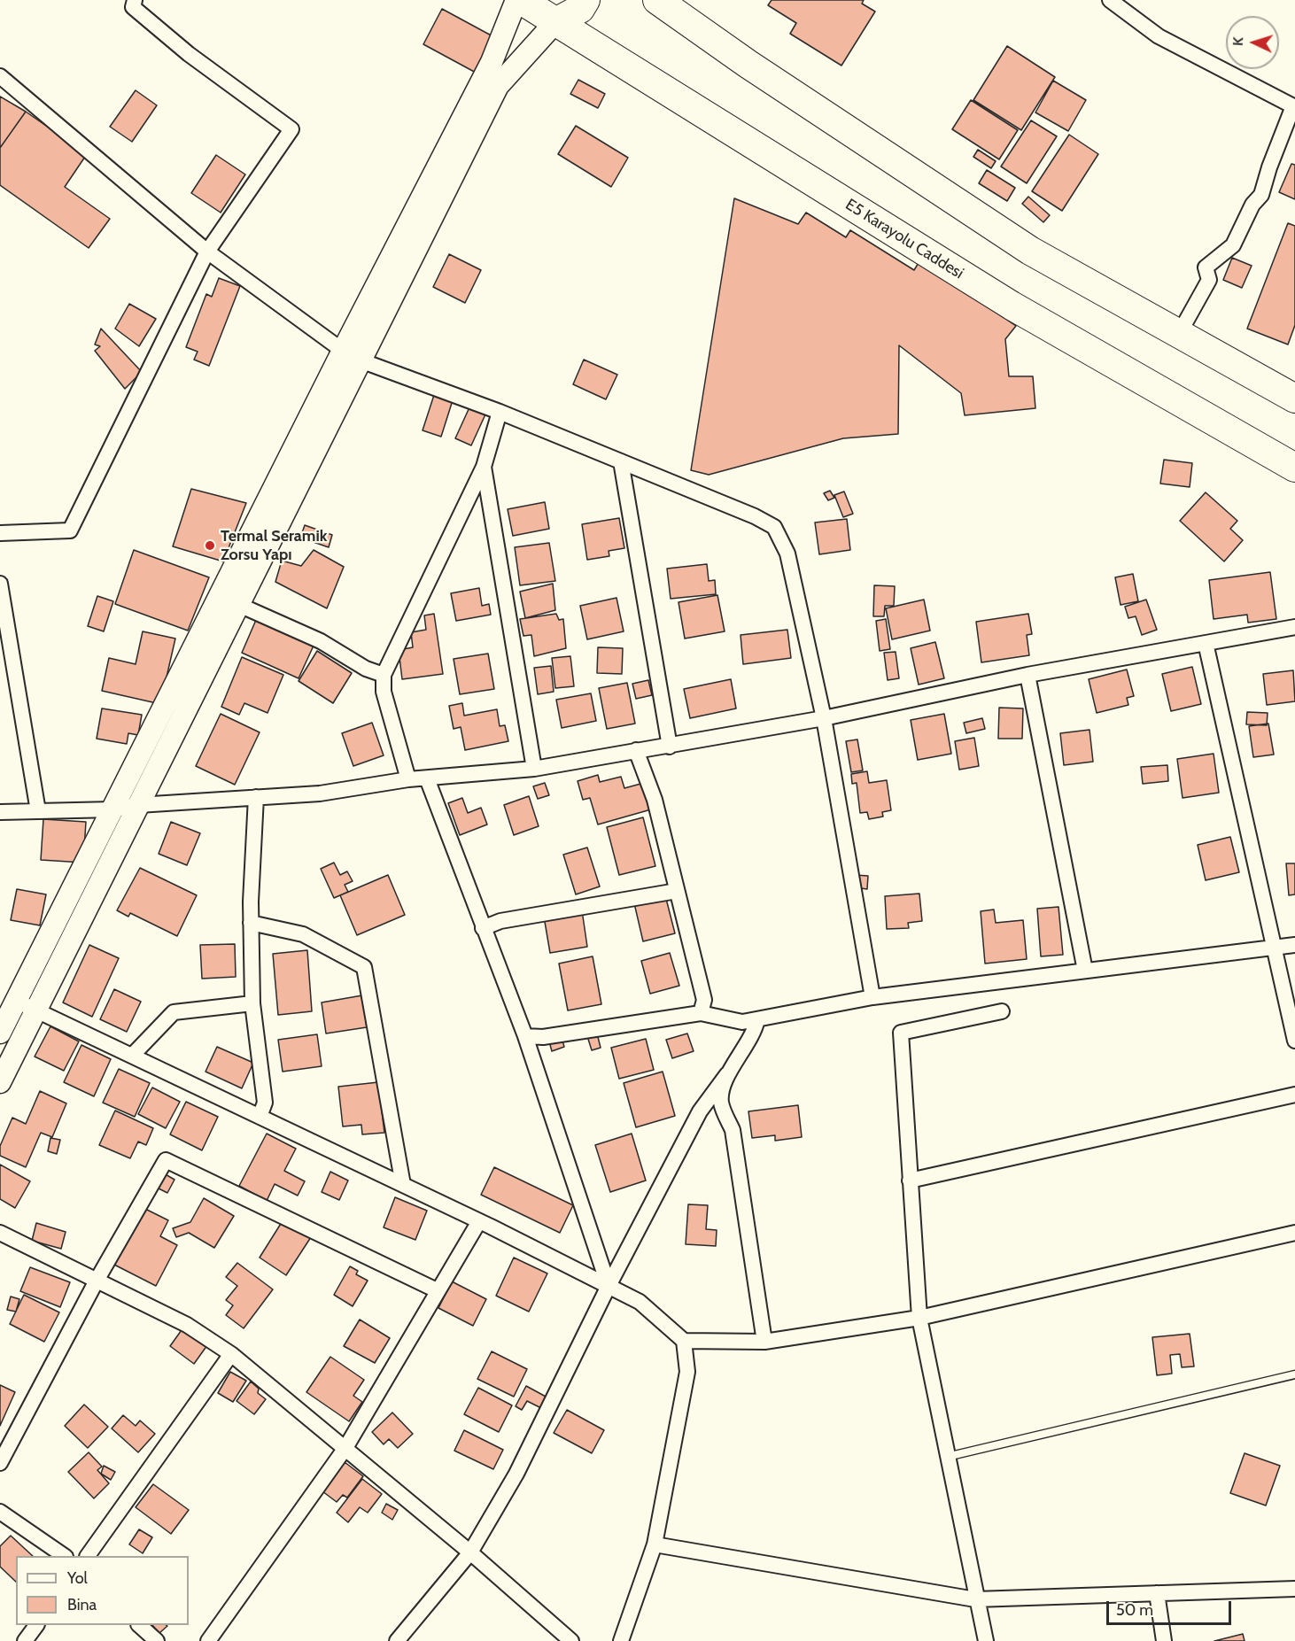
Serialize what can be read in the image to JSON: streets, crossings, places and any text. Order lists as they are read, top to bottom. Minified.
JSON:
{"streets":{"highway":["E5 Karayolu Caddesi"]},"places":["Termal Seramik Zorsu Yapı"],"legend":["Yol","Bina"],"scale_bar":"50 m","north":"left"}
